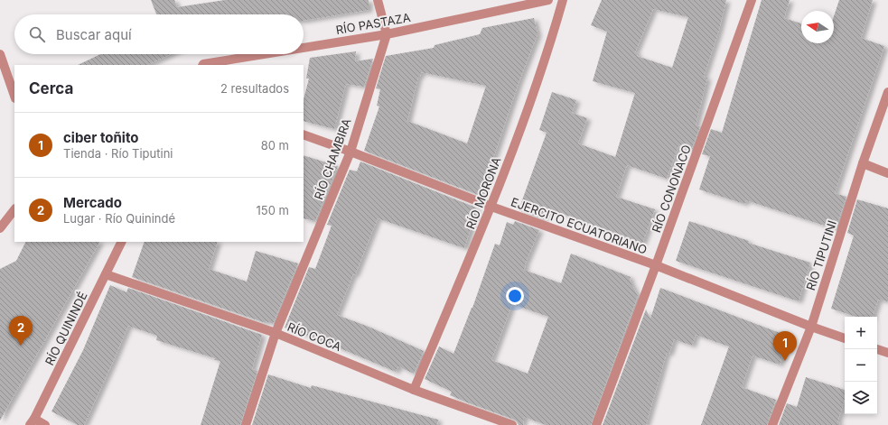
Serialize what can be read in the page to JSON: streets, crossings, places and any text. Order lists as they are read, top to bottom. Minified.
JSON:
{"streets":{"street":["RÍO PASTAZA","RÍO CHAMBIRA","RÍO CONONACO","RÍO MORONA","EJERCITO ECUATORIANO","RÍO TIPUTINI","RÍO QUININDÉ","RÍO COCA"]},"crossings":[["RÍO PASTAZA","RÍO CHAMBIRA"],["RÍO CHAMBIRA","EJERCITO ECUATORIANO"],["RÍO CHAMBIRA","RÍO COCA"],["RÍO CONONACO","EJERCITO ECUATORIANO"],["RÍO MORONA","EJERCITO ECUATORIANO"],["RÍO MORONA","RÍO COCA"],["EJERCITO ECUATORIANO","RÍO TIPUTINI"],["RÍO QUININDÉ","RÍO COCA"]],"north":"left","page":{"search":"Buscar aquí","heading":["Cerca","2 resultados"],"list":[{"mark":"1","name":"ciber toñito","note":"Tienda · Río Tiputini","value":"80 m"},{"mark":"2","name":"Mercado","note":"Lugar · Río Quinindé","value":"150 m"}],"pins":["2","1"],"map_buttons":["+","−"]}}
